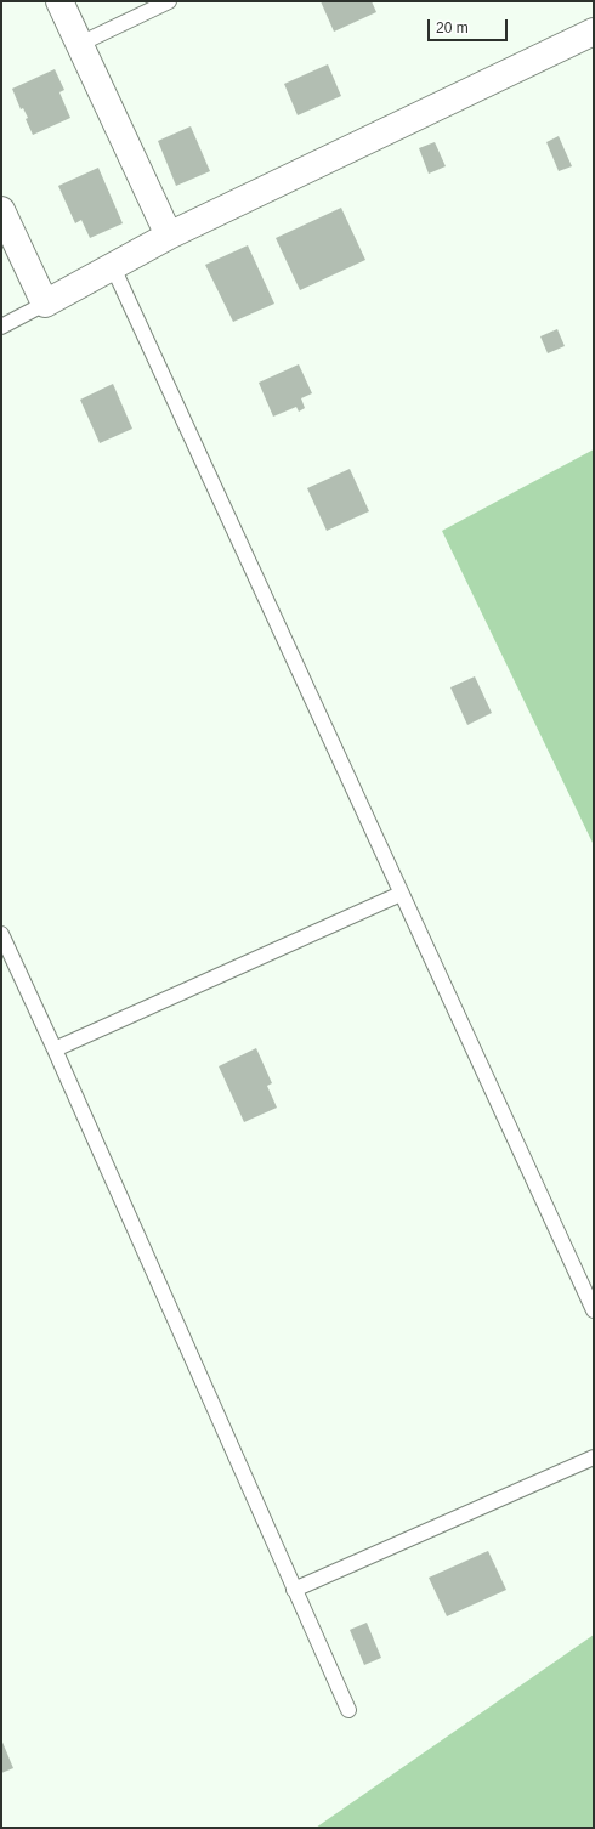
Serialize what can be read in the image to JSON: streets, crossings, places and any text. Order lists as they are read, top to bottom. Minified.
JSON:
{"scale_bar":"20 m"}
